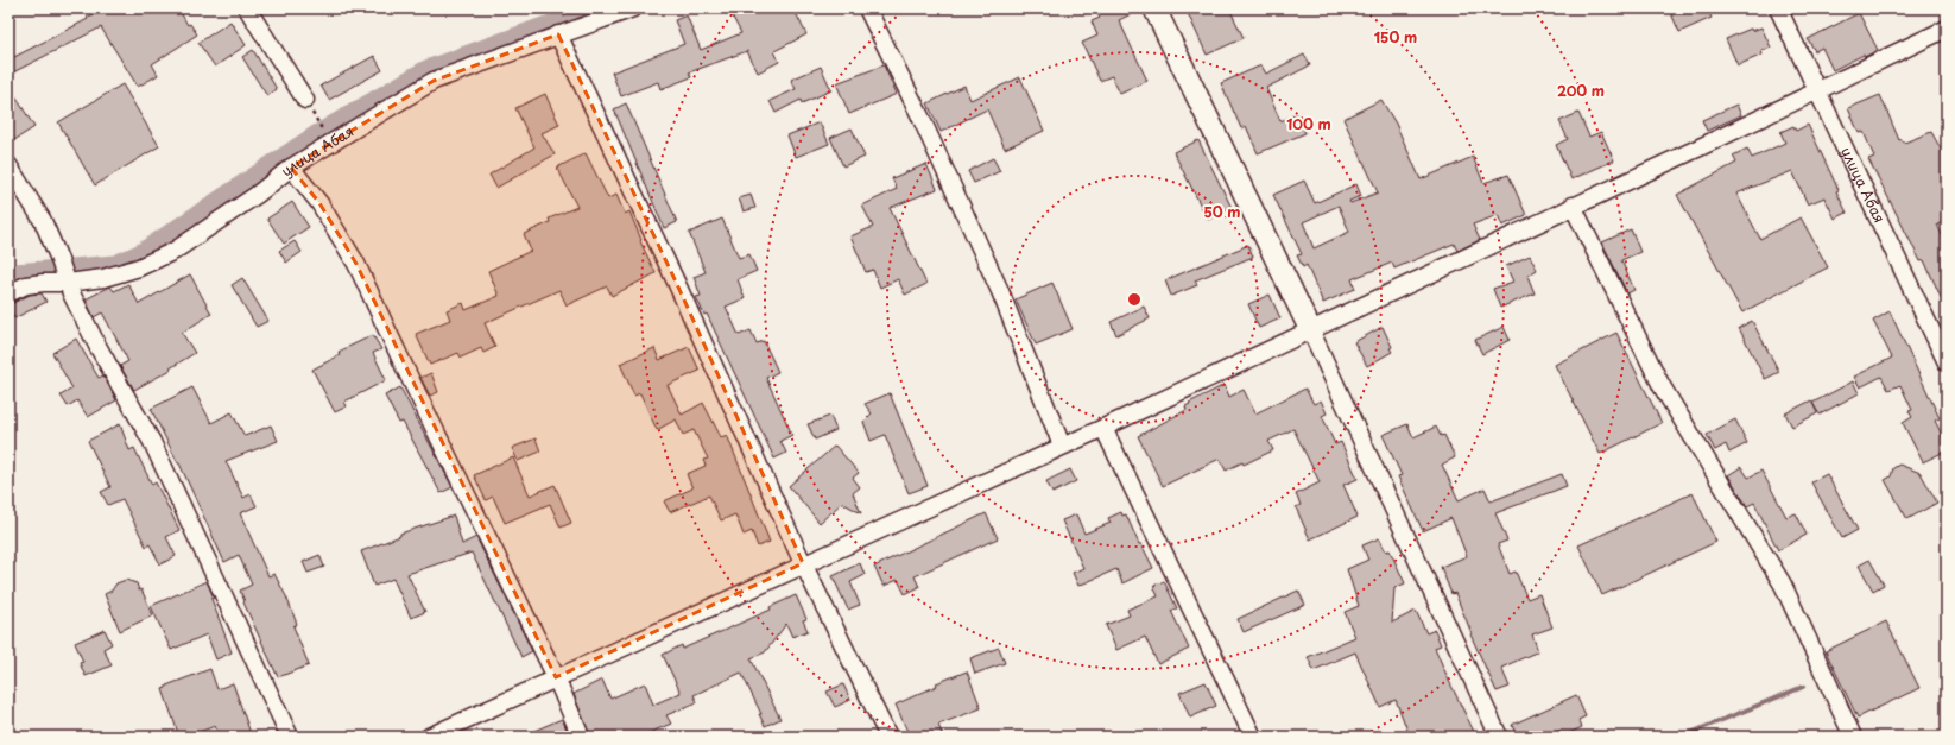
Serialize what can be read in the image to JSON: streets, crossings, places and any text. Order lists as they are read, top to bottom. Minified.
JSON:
{"streets":{"street":["улица Абая"]},"rings":["150 m","200 m","100 m","50 m"]}
